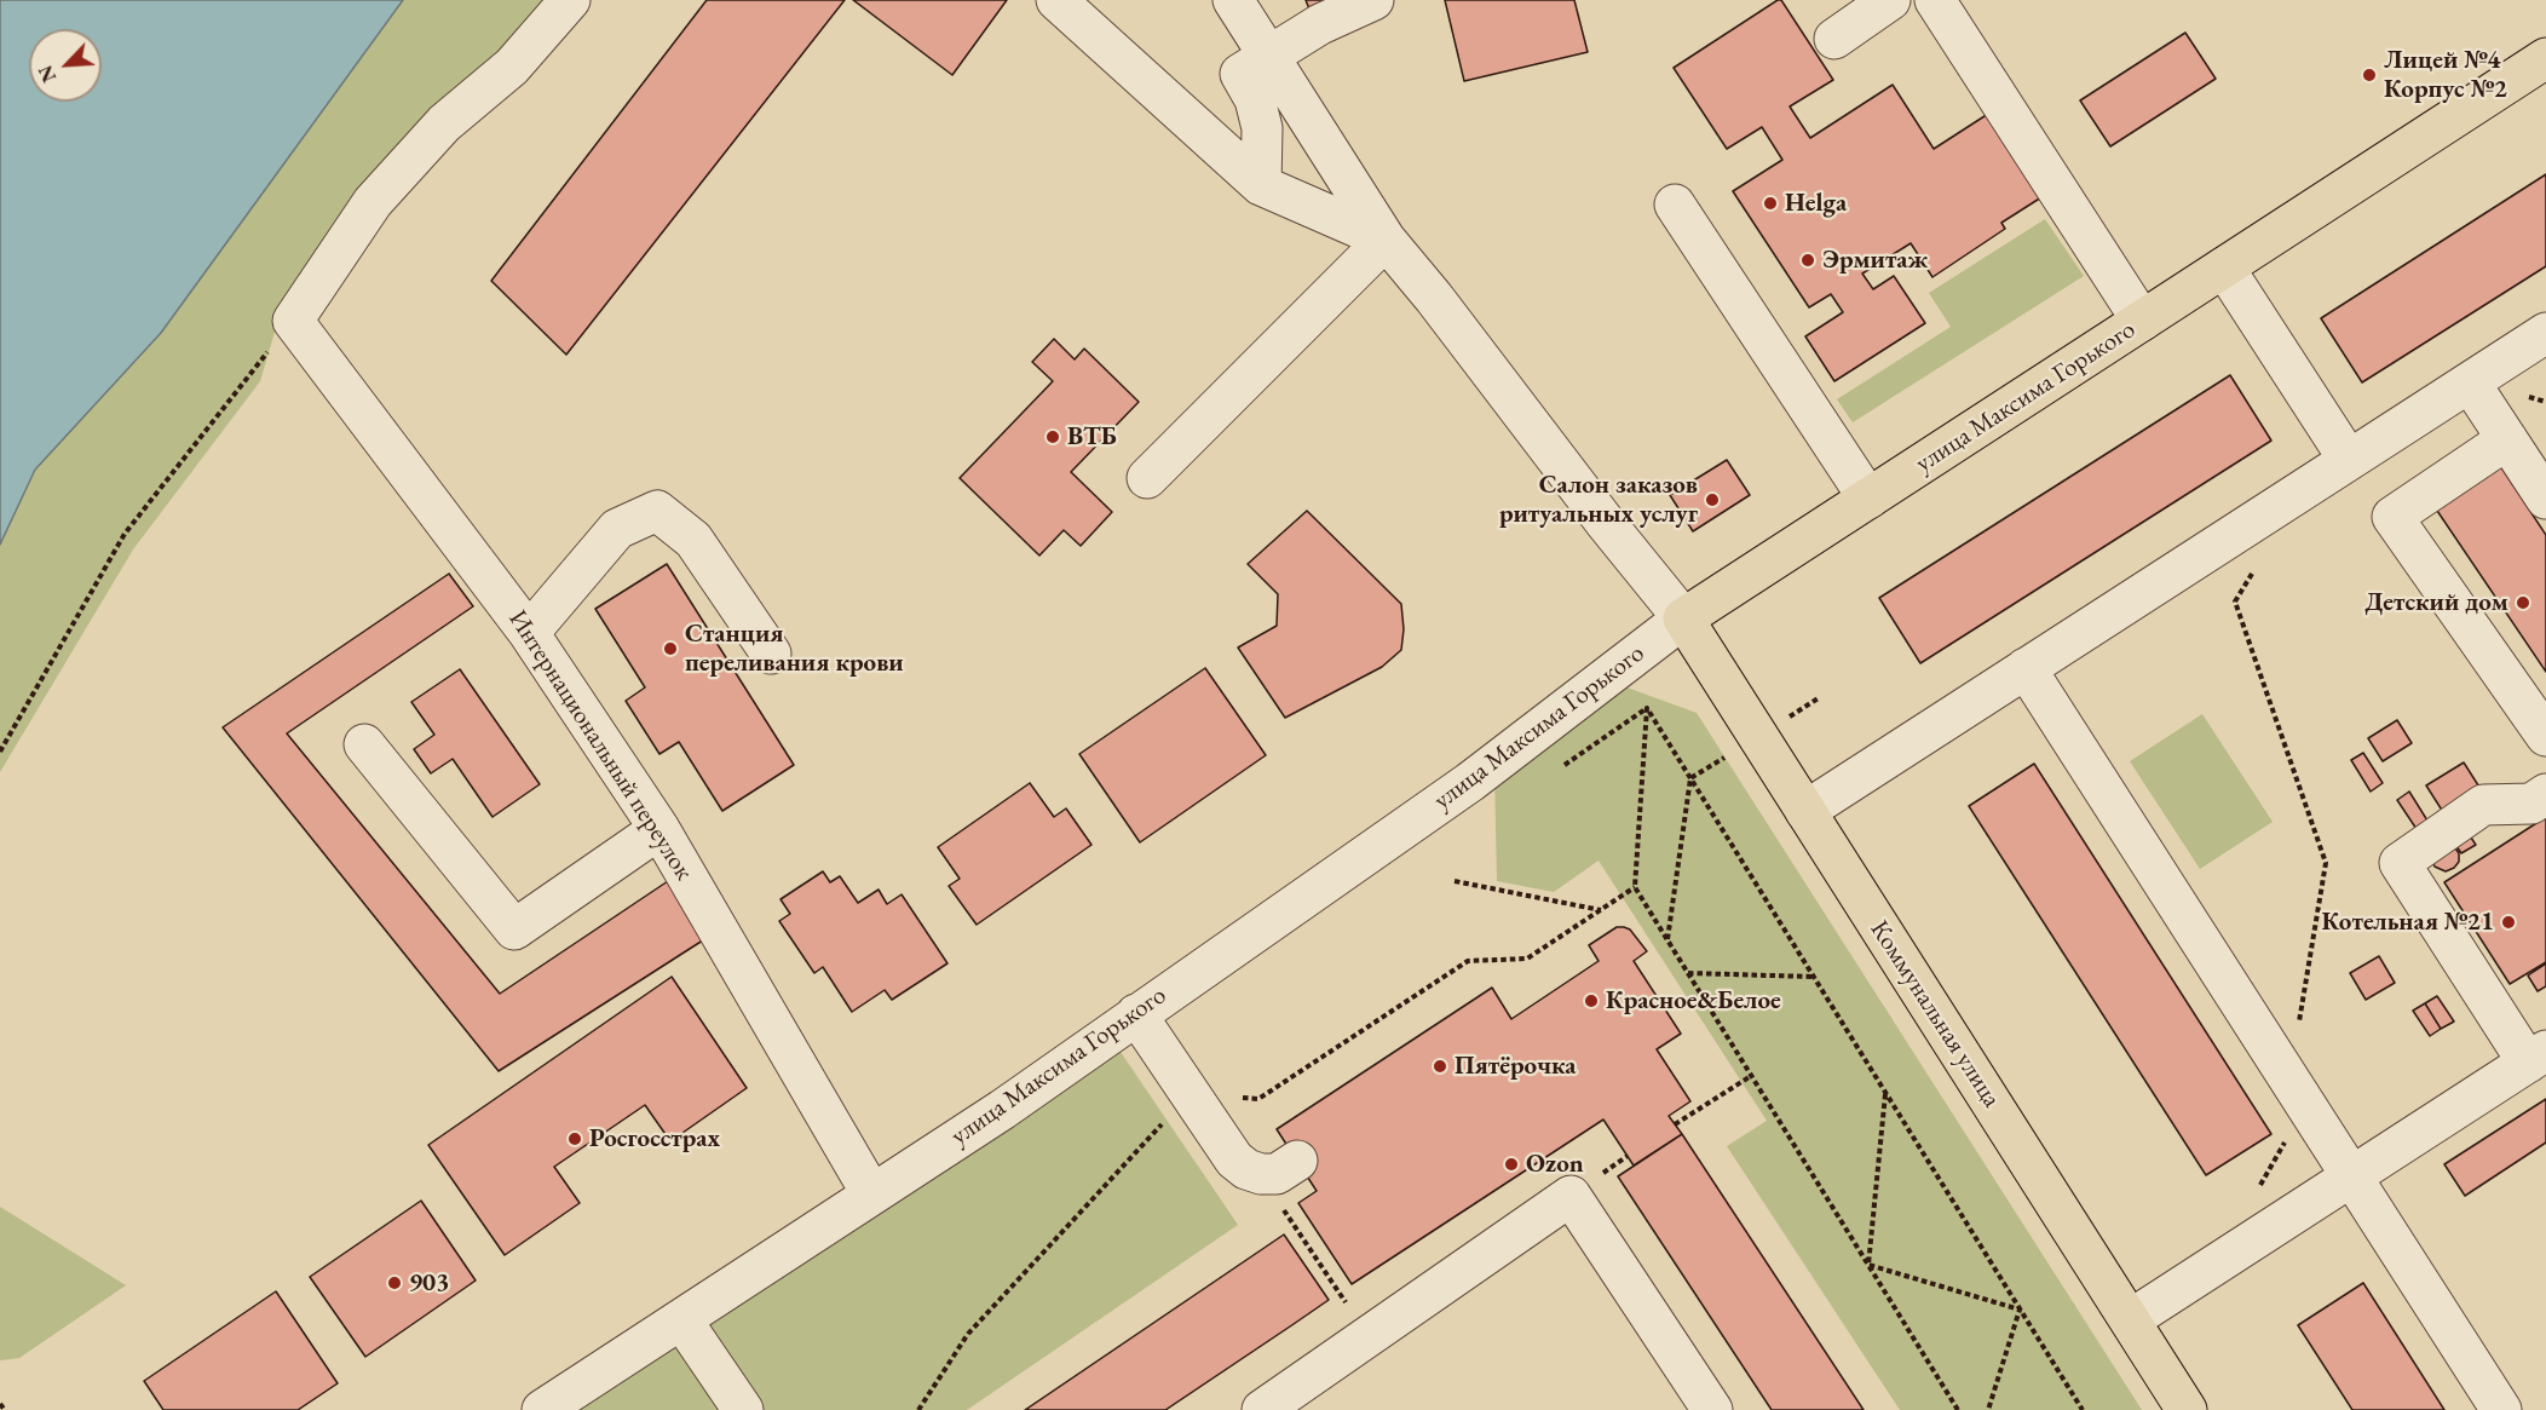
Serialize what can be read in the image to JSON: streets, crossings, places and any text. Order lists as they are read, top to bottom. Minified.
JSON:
{"streets":{"main road":["улица Максима Горького","Коммунальная улица"],"street":["Интернациональный переулок"]},"crossings":[["улица Максима Горького","Интернациональный переулок"],["улица Максима Горького","Коммунальная улица"]],"places":["Лицей №4 Корпус №2","Helga","Эрмитаж","ВТБ","Салон заказов ритуальных услуг","Детский дом","Станция переливания крови","Котельная №21","Красное&Белое","Пятёрочка","Росгосстрах","Ozon","903"],"north":"bottom left"}
